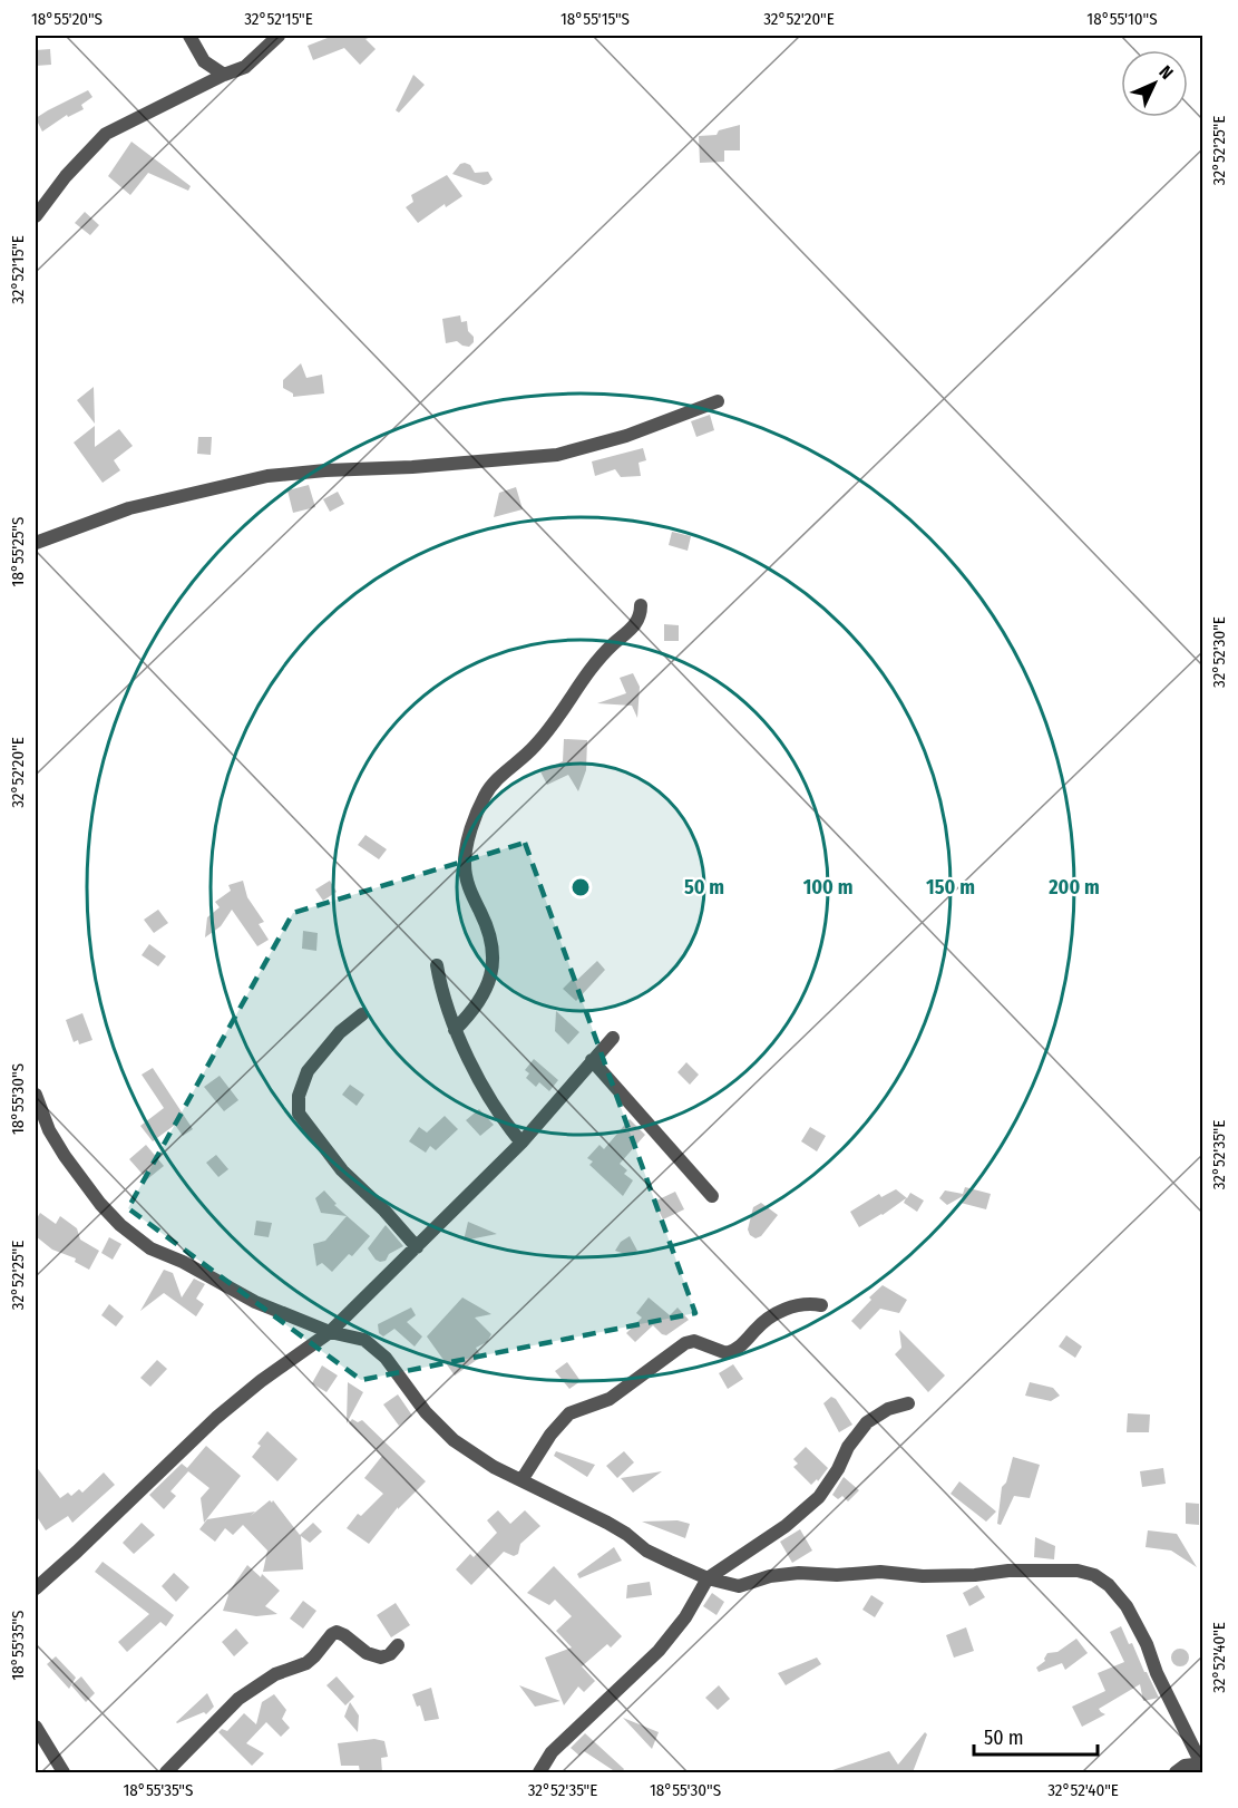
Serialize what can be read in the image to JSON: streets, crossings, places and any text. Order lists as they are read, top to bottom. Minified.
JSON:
{"scale_bar":"50 m","north":"top right","coordinates":["18°55'20\"S","32°52'15\"E","18°55'15\"S","32°52'20\"E","18°55'10\"S","32°52'25\"E","18°55'25\"S","32°52'30\"E","18°55'30\"S","32°52'35\"E","18°55'35\"S","32°52'40\"E"],"rings":["50 m","100 m","150 m","200 m"]}
